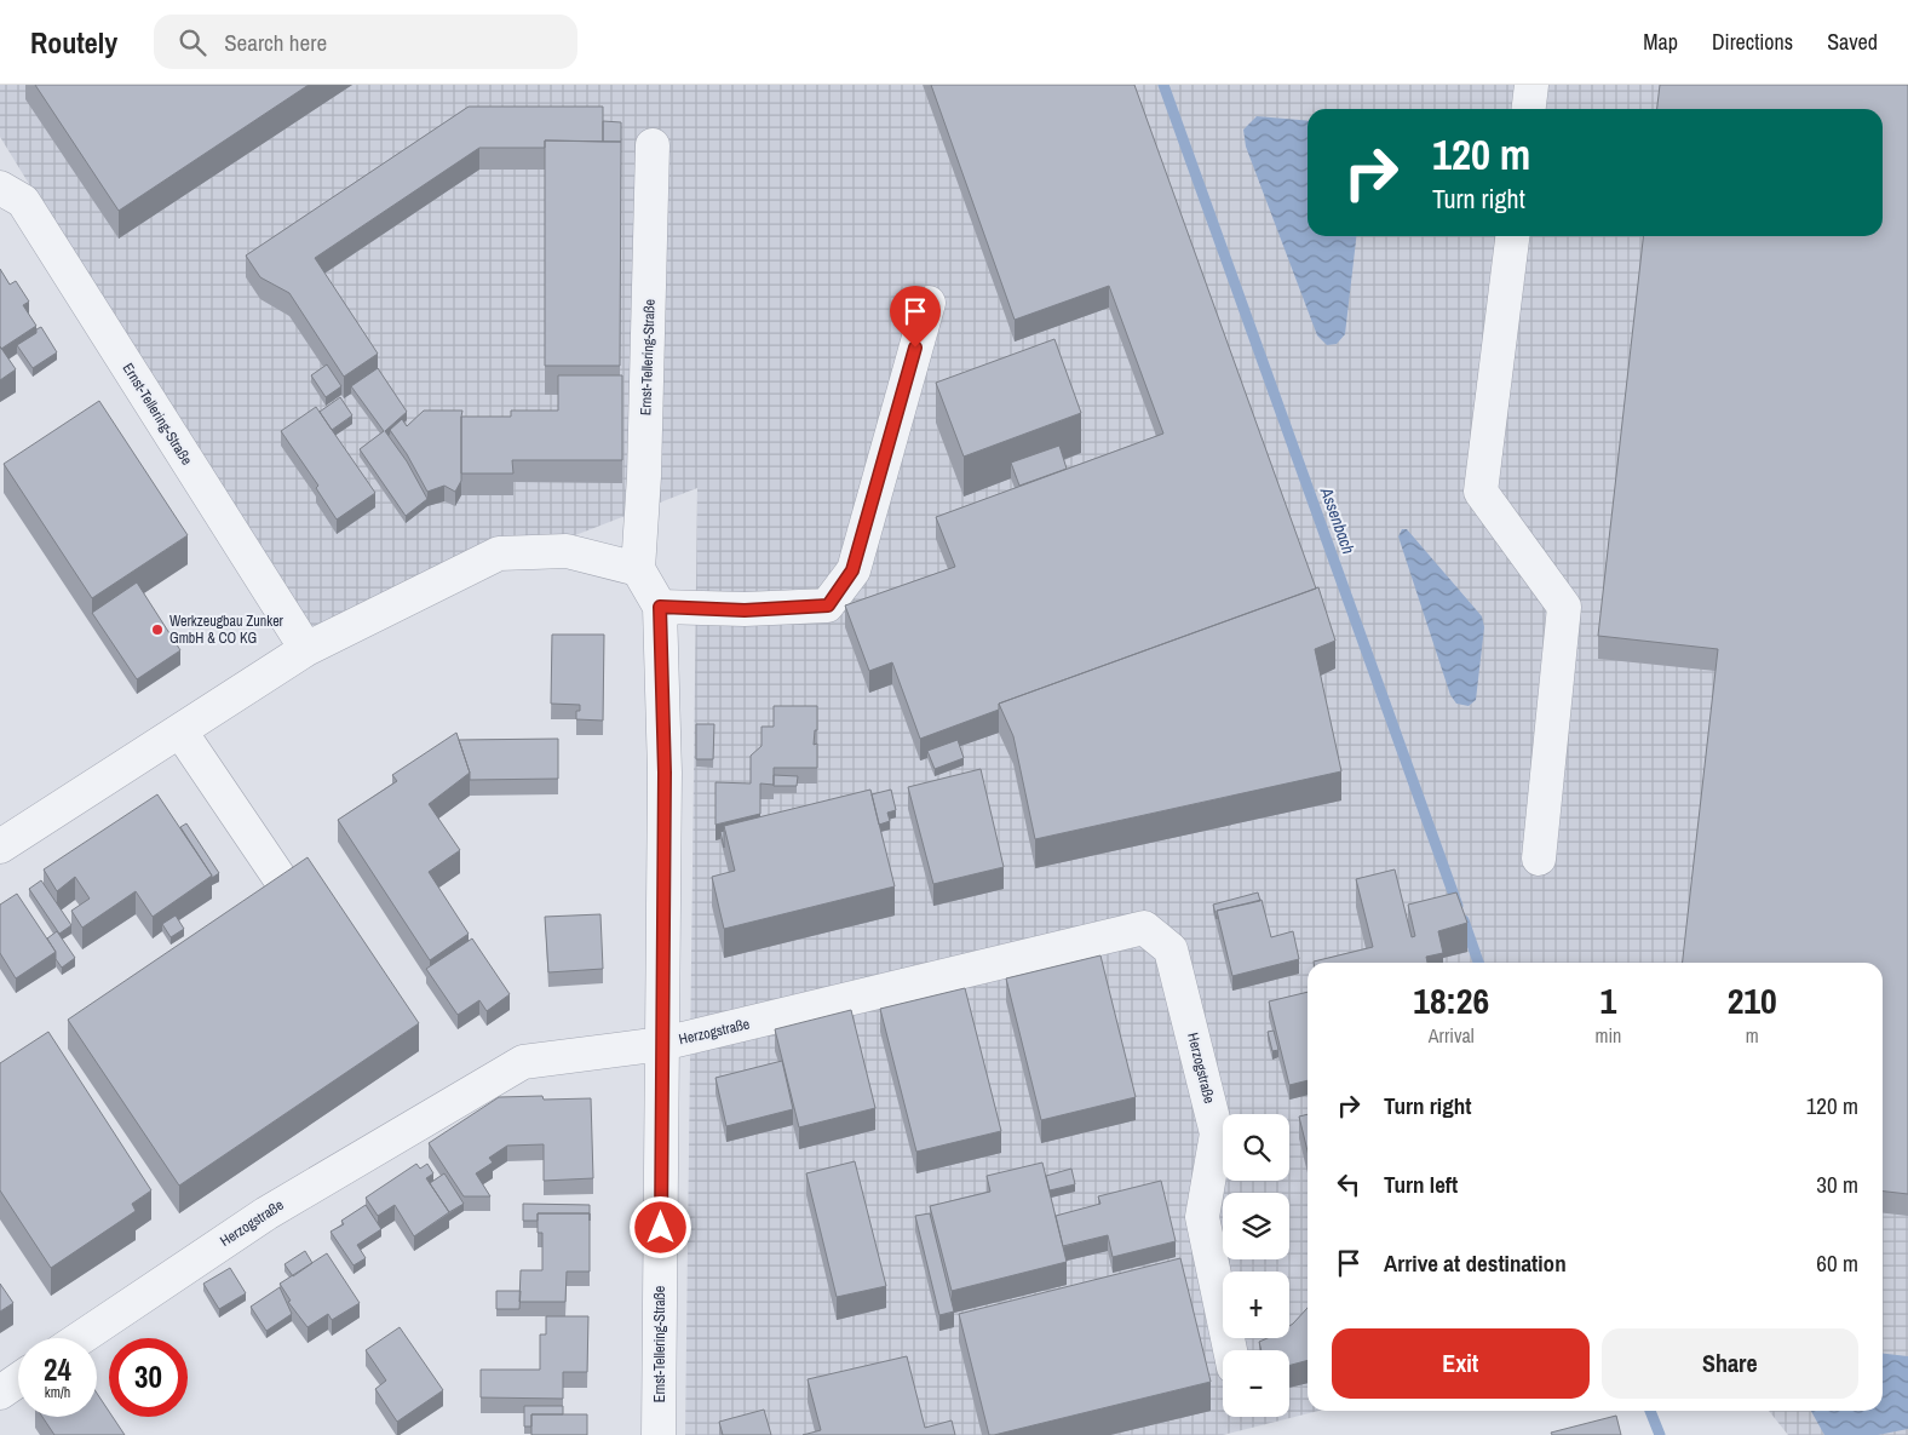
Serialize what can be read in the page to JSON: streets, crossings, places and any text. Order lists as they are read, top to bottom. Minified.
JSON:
{"streets":{"street":["Ernst-Tellering-Straße","Herzogstraße"]},"crossings":[["Ernst-Tellering-Straße","Herzogstraße"]],"water":["Assenbach"],"places":["Werkzeugbau Zunker GmbH & CO KG"],"page":{"header":"Routely","search":"Search here","nav":["Map","Directions","Saved"],"turn":["120 m","Turn right"],"eta":["18:26","Arrival","1","min","210","m"],"list":[{"name":"Turn right","value":"120 m"},{"name":"Turn left","value":"30 m"},{"name":"Arrive at destination","value":"60 m"}],"map_buttons":["+","−"],"buttons":["Exit","Share"],"speed":"24 km/h","limit":"30"}}
